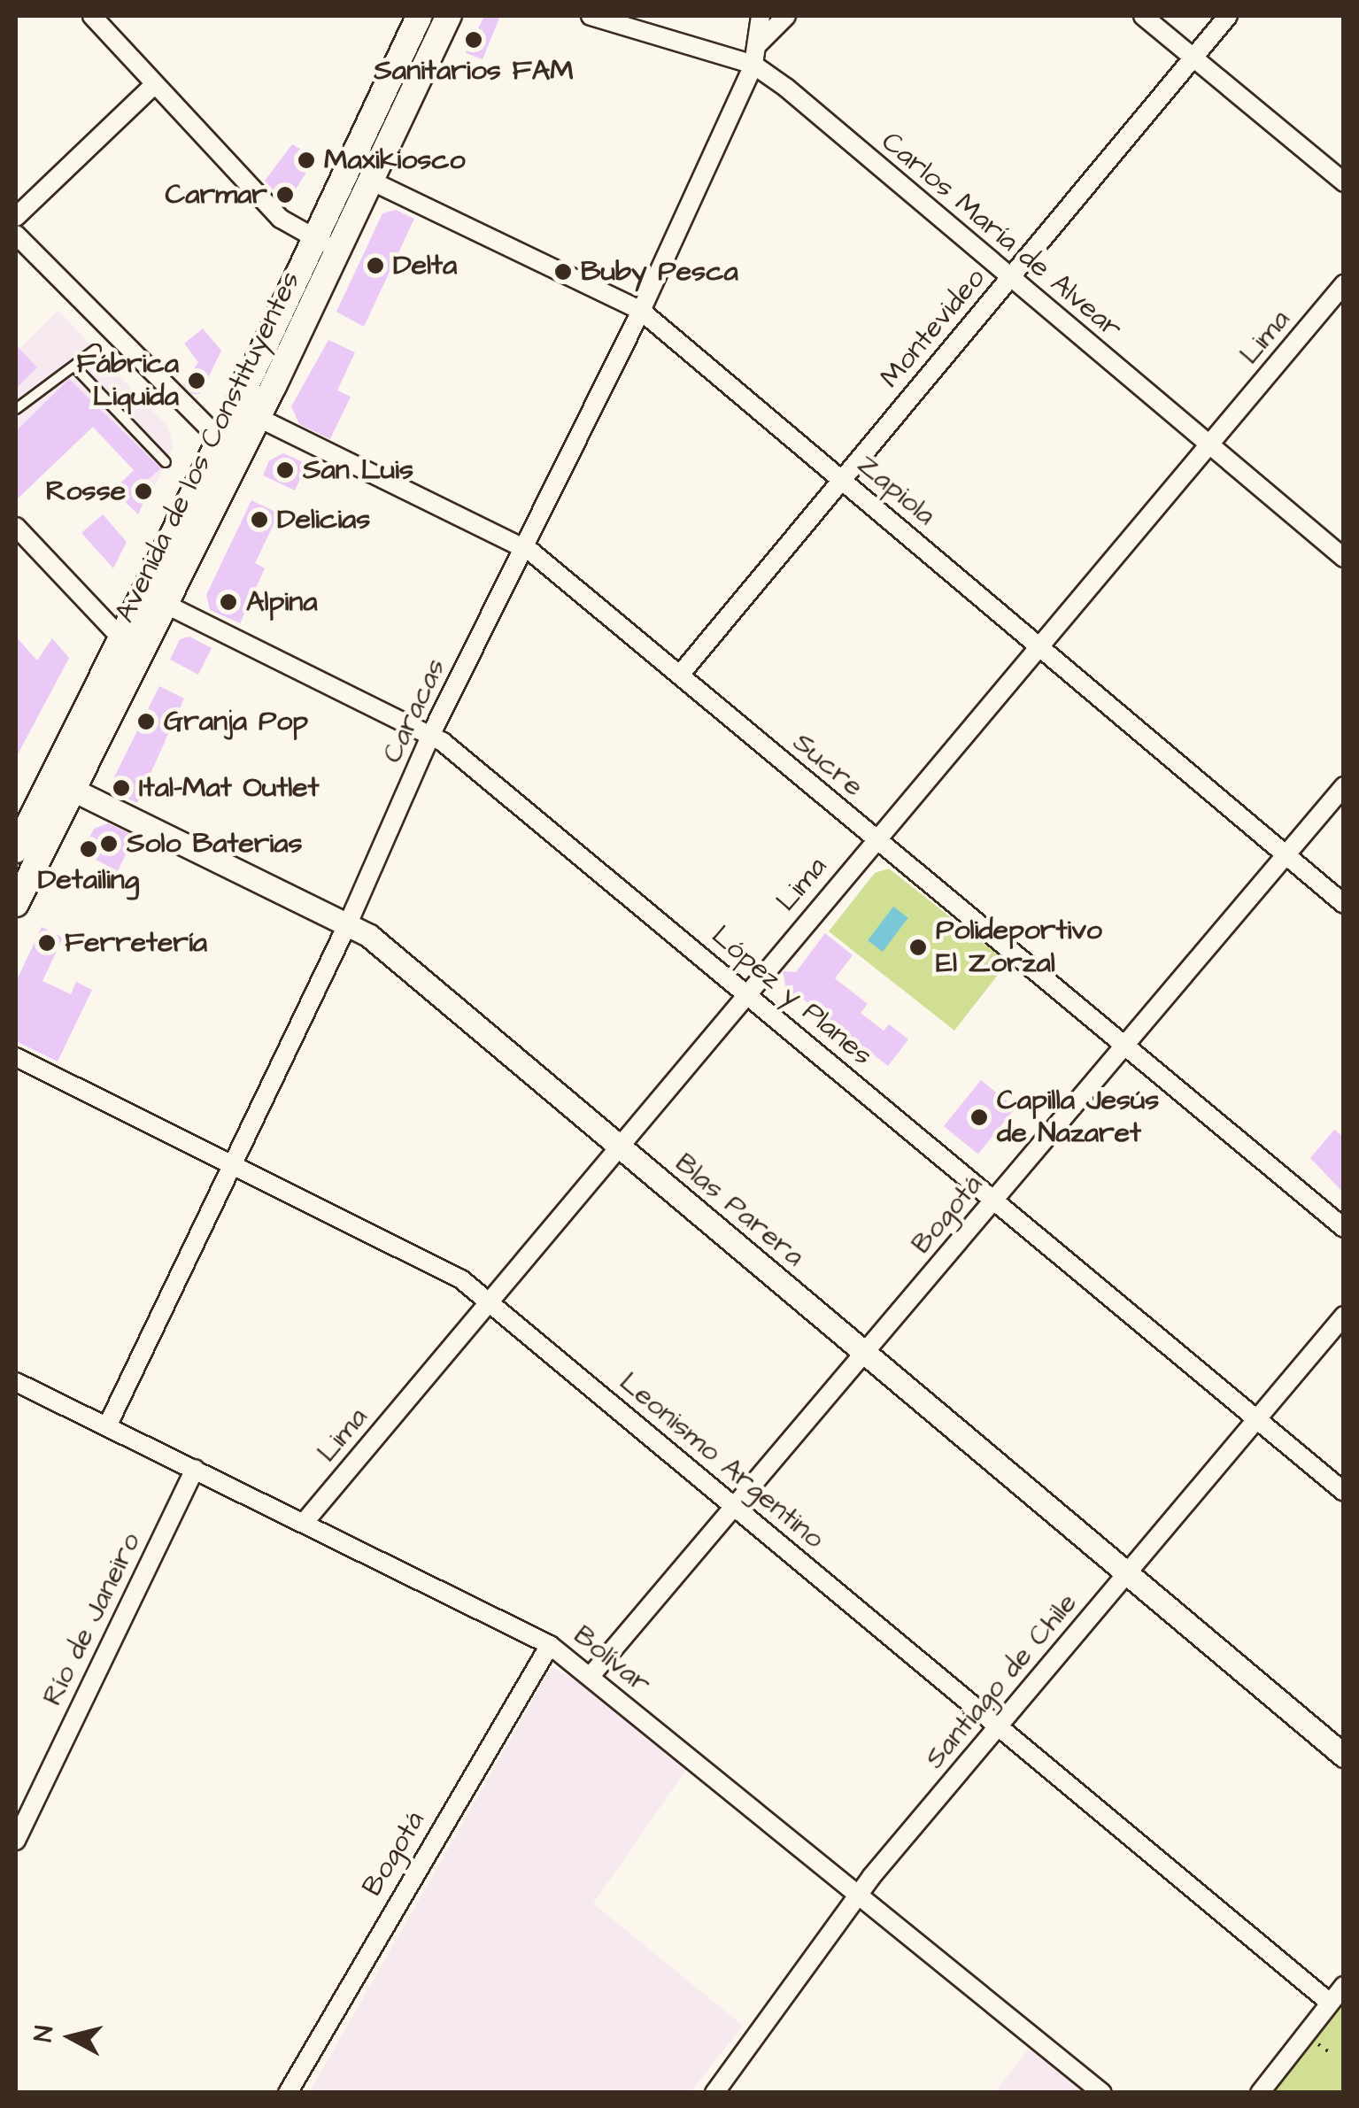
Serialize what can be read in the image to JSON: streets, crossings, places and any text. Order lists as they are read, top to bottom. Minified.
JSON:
{"streets":{"main road":["Avenida de los Constituyentes"],"street":["Carlos María de Alvear","Montevideo","Lima","Zapiola","Caracas","Sucre","López y Planes","Blas Parera","Bogotá","Leonismo Argentino","Río de Janeiro","Bolívar","Santiago de Chile"]},"crossings":[["Carlos María de Alvear","Montevideo"],["Carlos María de Alvear","Lima"],["Carlos María de Alvear","Caracas"],["Montevideo","Zapiola"],["Montevideo","Sucre"],["Lima","Zapiola"],["Lima","Sucre"],["Lima","López y Planes"],["Lima","Blas Parera"],["Lima","Leonismo Argentino"],["Lima","Bolívar"],["Avenida de los Constituyentes","Zapiola"],["Avenida de los Constituyentes","Sucre"],["Avenida de los Constituyentes","López y Planes"],["Avenida de los Constituyentes","Blas Parera"],["Zapiola","Caracas"],["Zapiola","Bogotá"],["Caracas","Sucre"],["Caracas","López y Planes"],["Caracas","Blas Parera"],["Caracas","Leonismo Argentino"],["Caracas","Bolívar"],["Sucre","Bogotá"],["López y Planes","Bogotá"],["López y Planes","Santiago de Chile"],["Blas Parera","Bogotá"],["Blas Parera","Santiago de Chile"],["Bogotá","Leonismo Argentino"],["Bogotá","Bolívar"],["Leonismo Argentino","Santiago de Chile"],["Río de Janeiro","Bolívar"],["Bolívar","Santiago de Chile"]],"places":["Sanitarios FAM","Maxikiosco","Carmar","Delta","Buby Pesca","Fábrica Liquida","San Luis","Rosse","Delicias","Alpina","Granja Pop","Ital-Mat Outlet","Solo Baterias","Detailing","Ferretería","Polideportivo El Zorzal","Capilla Jesús de Nazaret"],"north":"left"}
